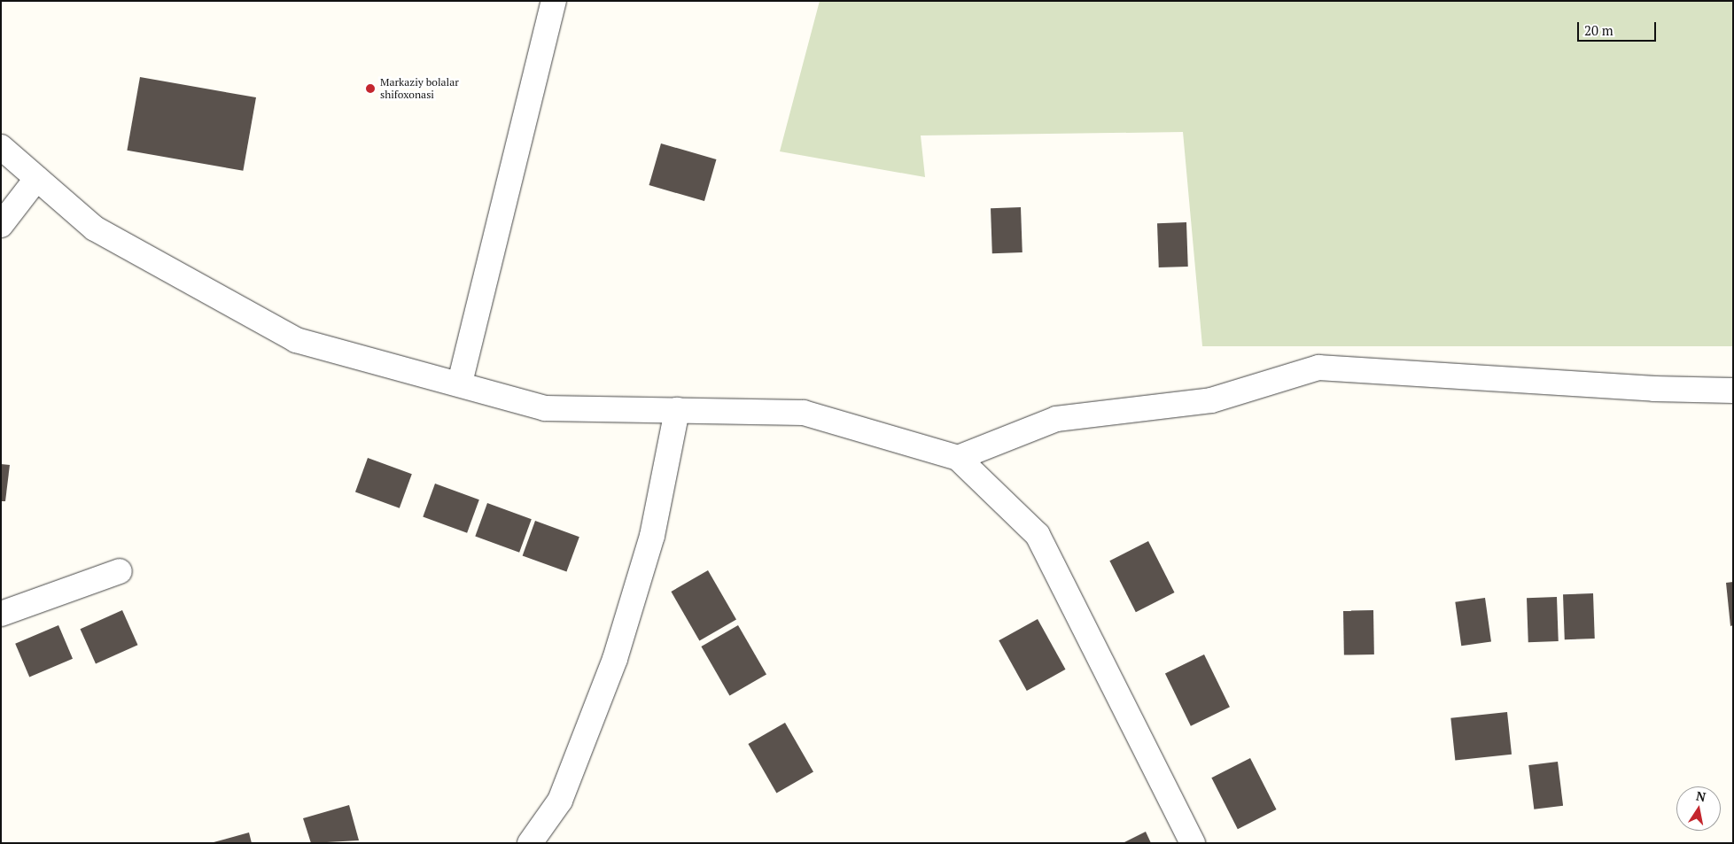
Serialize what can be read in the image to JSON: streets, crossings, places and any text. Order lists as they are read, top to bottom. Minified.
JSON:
{"places":["Markaziy bolalar shifoxonasi"],"scale_bar":"20 m","north":"top"}
